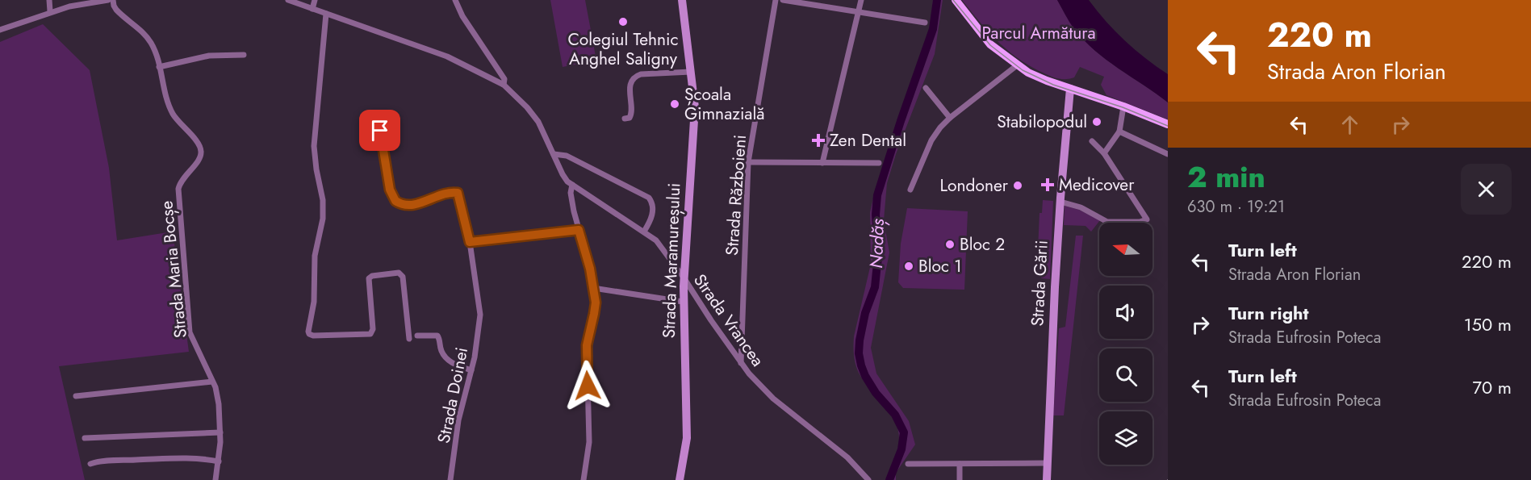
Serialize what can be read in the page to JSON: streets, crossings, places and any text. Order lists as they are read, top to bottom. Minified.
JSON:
{"streets":{"main road":["Strada Maramureșului","Strada Gării"],"street":["Strada Războieni","Strada Maria Bocșe","Strada Vrancea","Strada Doinei"]},"crossings":[["Strada Războieni","Strada Vrancea"],["Strada Maramureșului","Strada Vrancea"]],"water":["Nadăș"],"parks":["Parcul Armătura"],"places":{"other":["Colegiul Tehnic Anghel Saligny","Școala Gimnazială","Stabilopodul","Londoner","Bloc 2","Bloc 1"],"health":["Zen Dental","Medicover"]},"north":"left","page":{"turn":["220 m","Strada Aron Florian"],"heading":["2 min","630 m · 19:21"],"list":[{"name":"Turn left","note":"Strada Aron Florian","value":"220 m"},{"name":"Turn right","note":"Strada Eufrosin Poteca","value":"150 m"},{"name":"Turn left","note":"Strada Eufrosin Poteca","value":"70 m"}]}}
